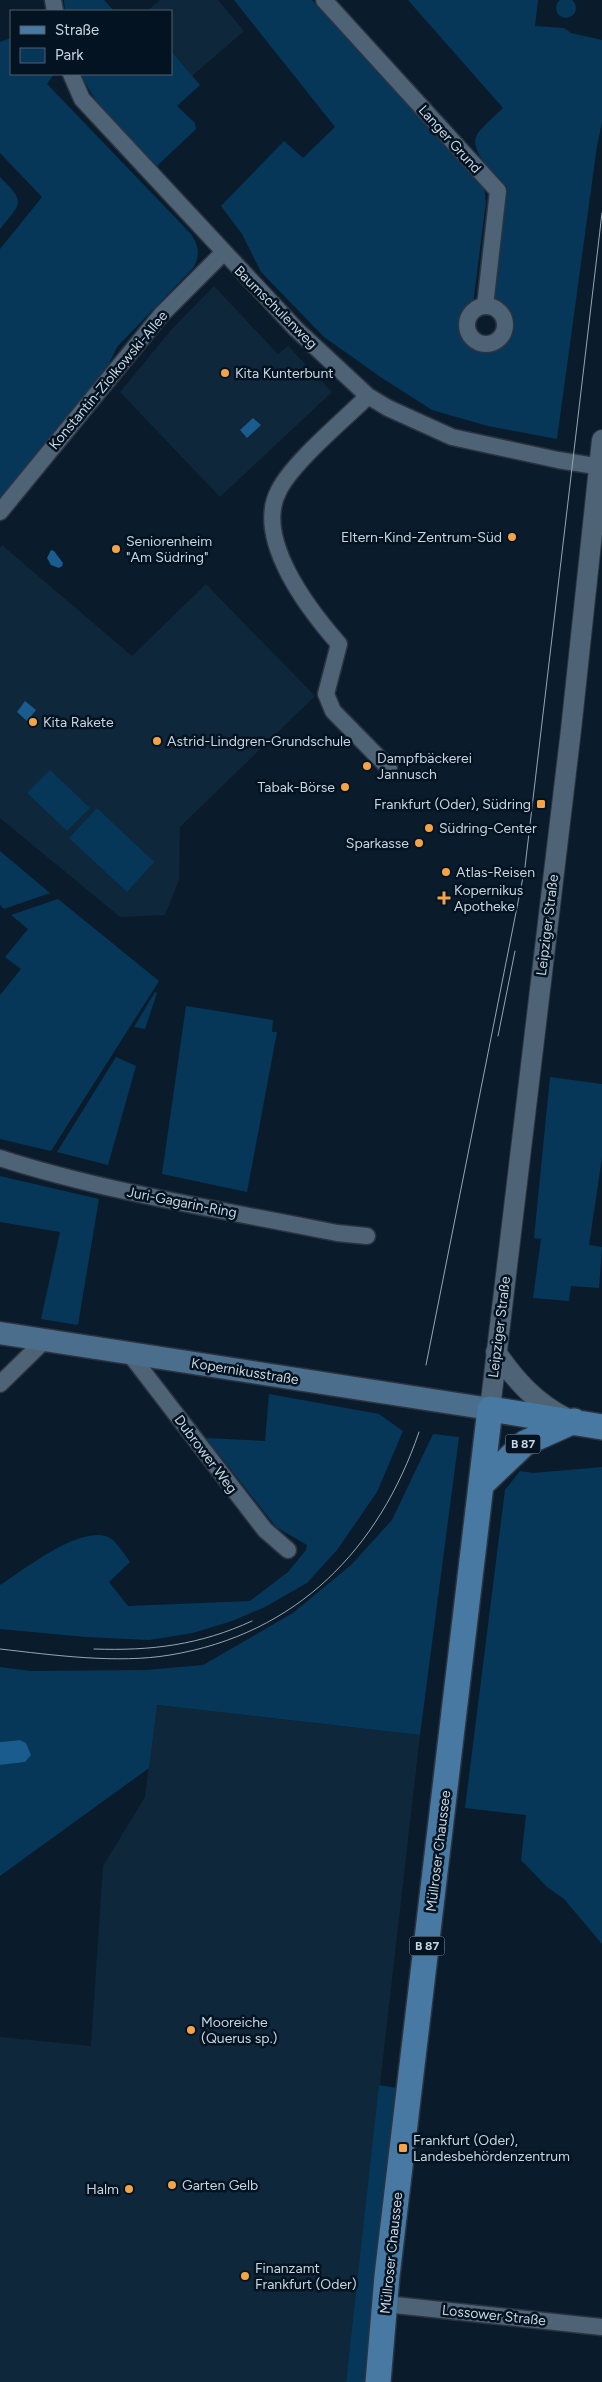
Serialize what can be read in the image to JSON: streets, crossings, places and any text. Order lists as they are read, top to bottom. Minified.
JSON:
{"streets":{"main road":["Kopernikusstraße","B 87","Müllroser Chaussee"],"street":["Langer Grund","Baumschulenweg","Konstantin-Ziolkowski-Allee","Leipziger Straße","Juri-Gagarin-Ring","Dubrower Weg","Lossower Straße"]},"crossings":[["Baumschulenweg","Konstantin-Ziolkowski-Allee"],["Baumschulenweg","Leipziger Straße"],["Leipziger Straße","Kopernikusstraße"],["Leipziger Straße","B 87"],["Leipziger Straße","Müllroser Chaussee"],["Kopernikusstraße","B 87"],["Kopernikusstraße","Dubrower Weg"],["Kopernikusstraße","Müllroser Chaussee"],["B 87","Müllroser Chaussee"],["Müllroser Chaussee","Lossower Straße"]],"places":{"other":["Kita Kunterbunt","Eltern-Kind-Zentrum-Süd","Seniorenheim \"Am Südring\"","Kita Rakete","Astrid-Lindgren-Grundschule","Dampfbäckerei Jannusch","Tabak-Börse","Südring-Center","Sparkasse","Atlas-Reisen","Mooreiche (Querus sp.)","Garten Gelb","Halm","Finanzamt Frankfurt (Oder)"],"transit":["Frankfurt (Oder), Südring","Frankfurt (Oder), Landesbehördenzentrum"],"health":["Kopernikus Apotheke"]},"legend":["Straße","Park"]}
